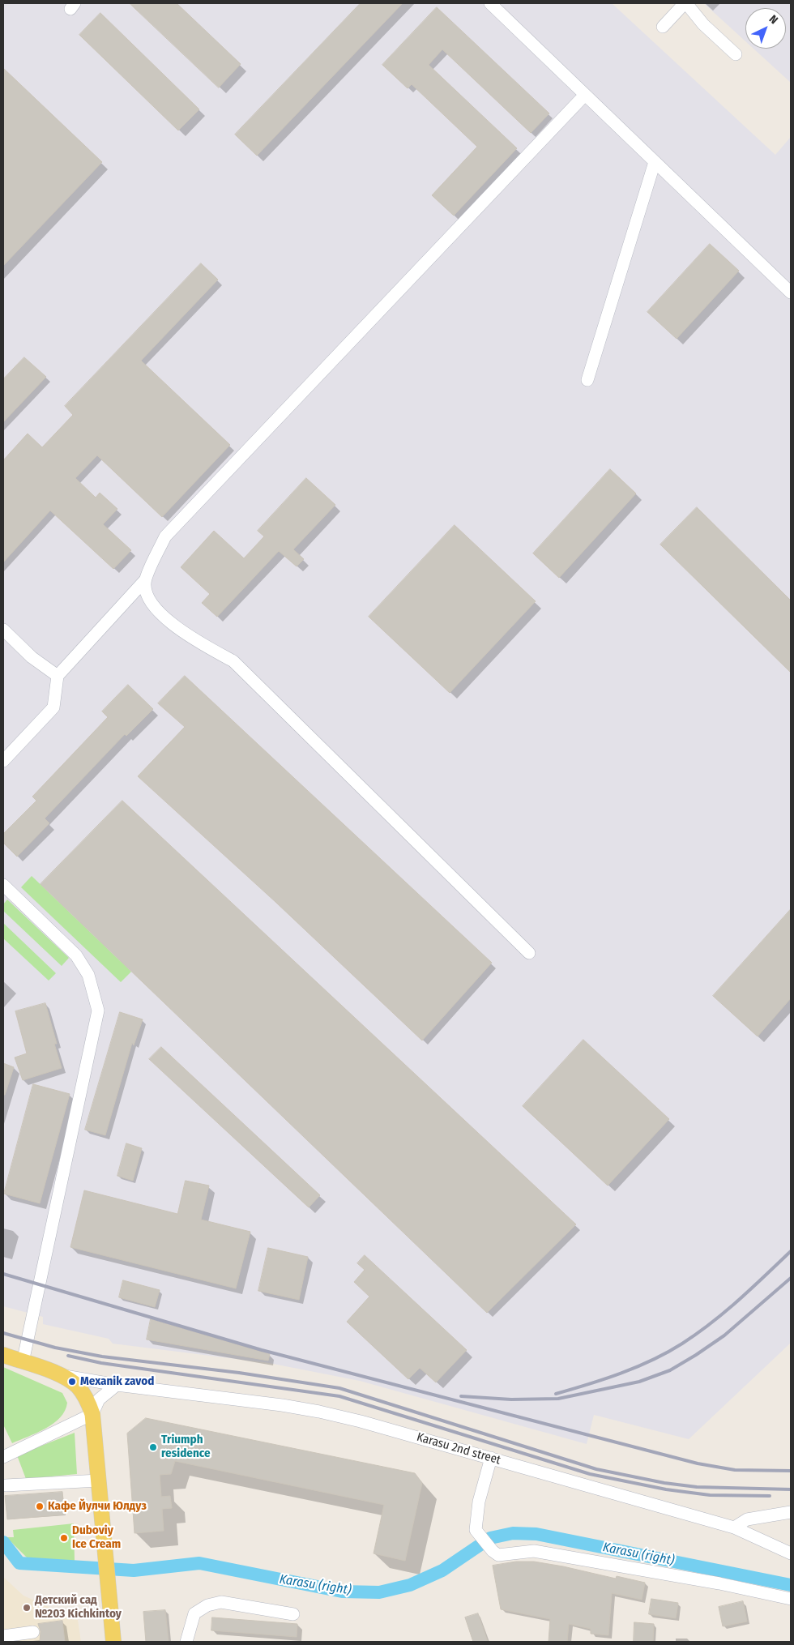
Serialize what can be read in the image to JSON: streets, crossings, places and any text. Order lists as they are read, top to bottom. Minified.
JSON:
{"streets":{"street":["Karasu 2nd street"]},"water":["Karasu (right)"],"places":["Mexanik zavod","Triumph residence","Кафе Йулчи Юлдуз","Duboviy Ice Cream","Детский сад №203 Kichkintoy"],"north":"top right"}
